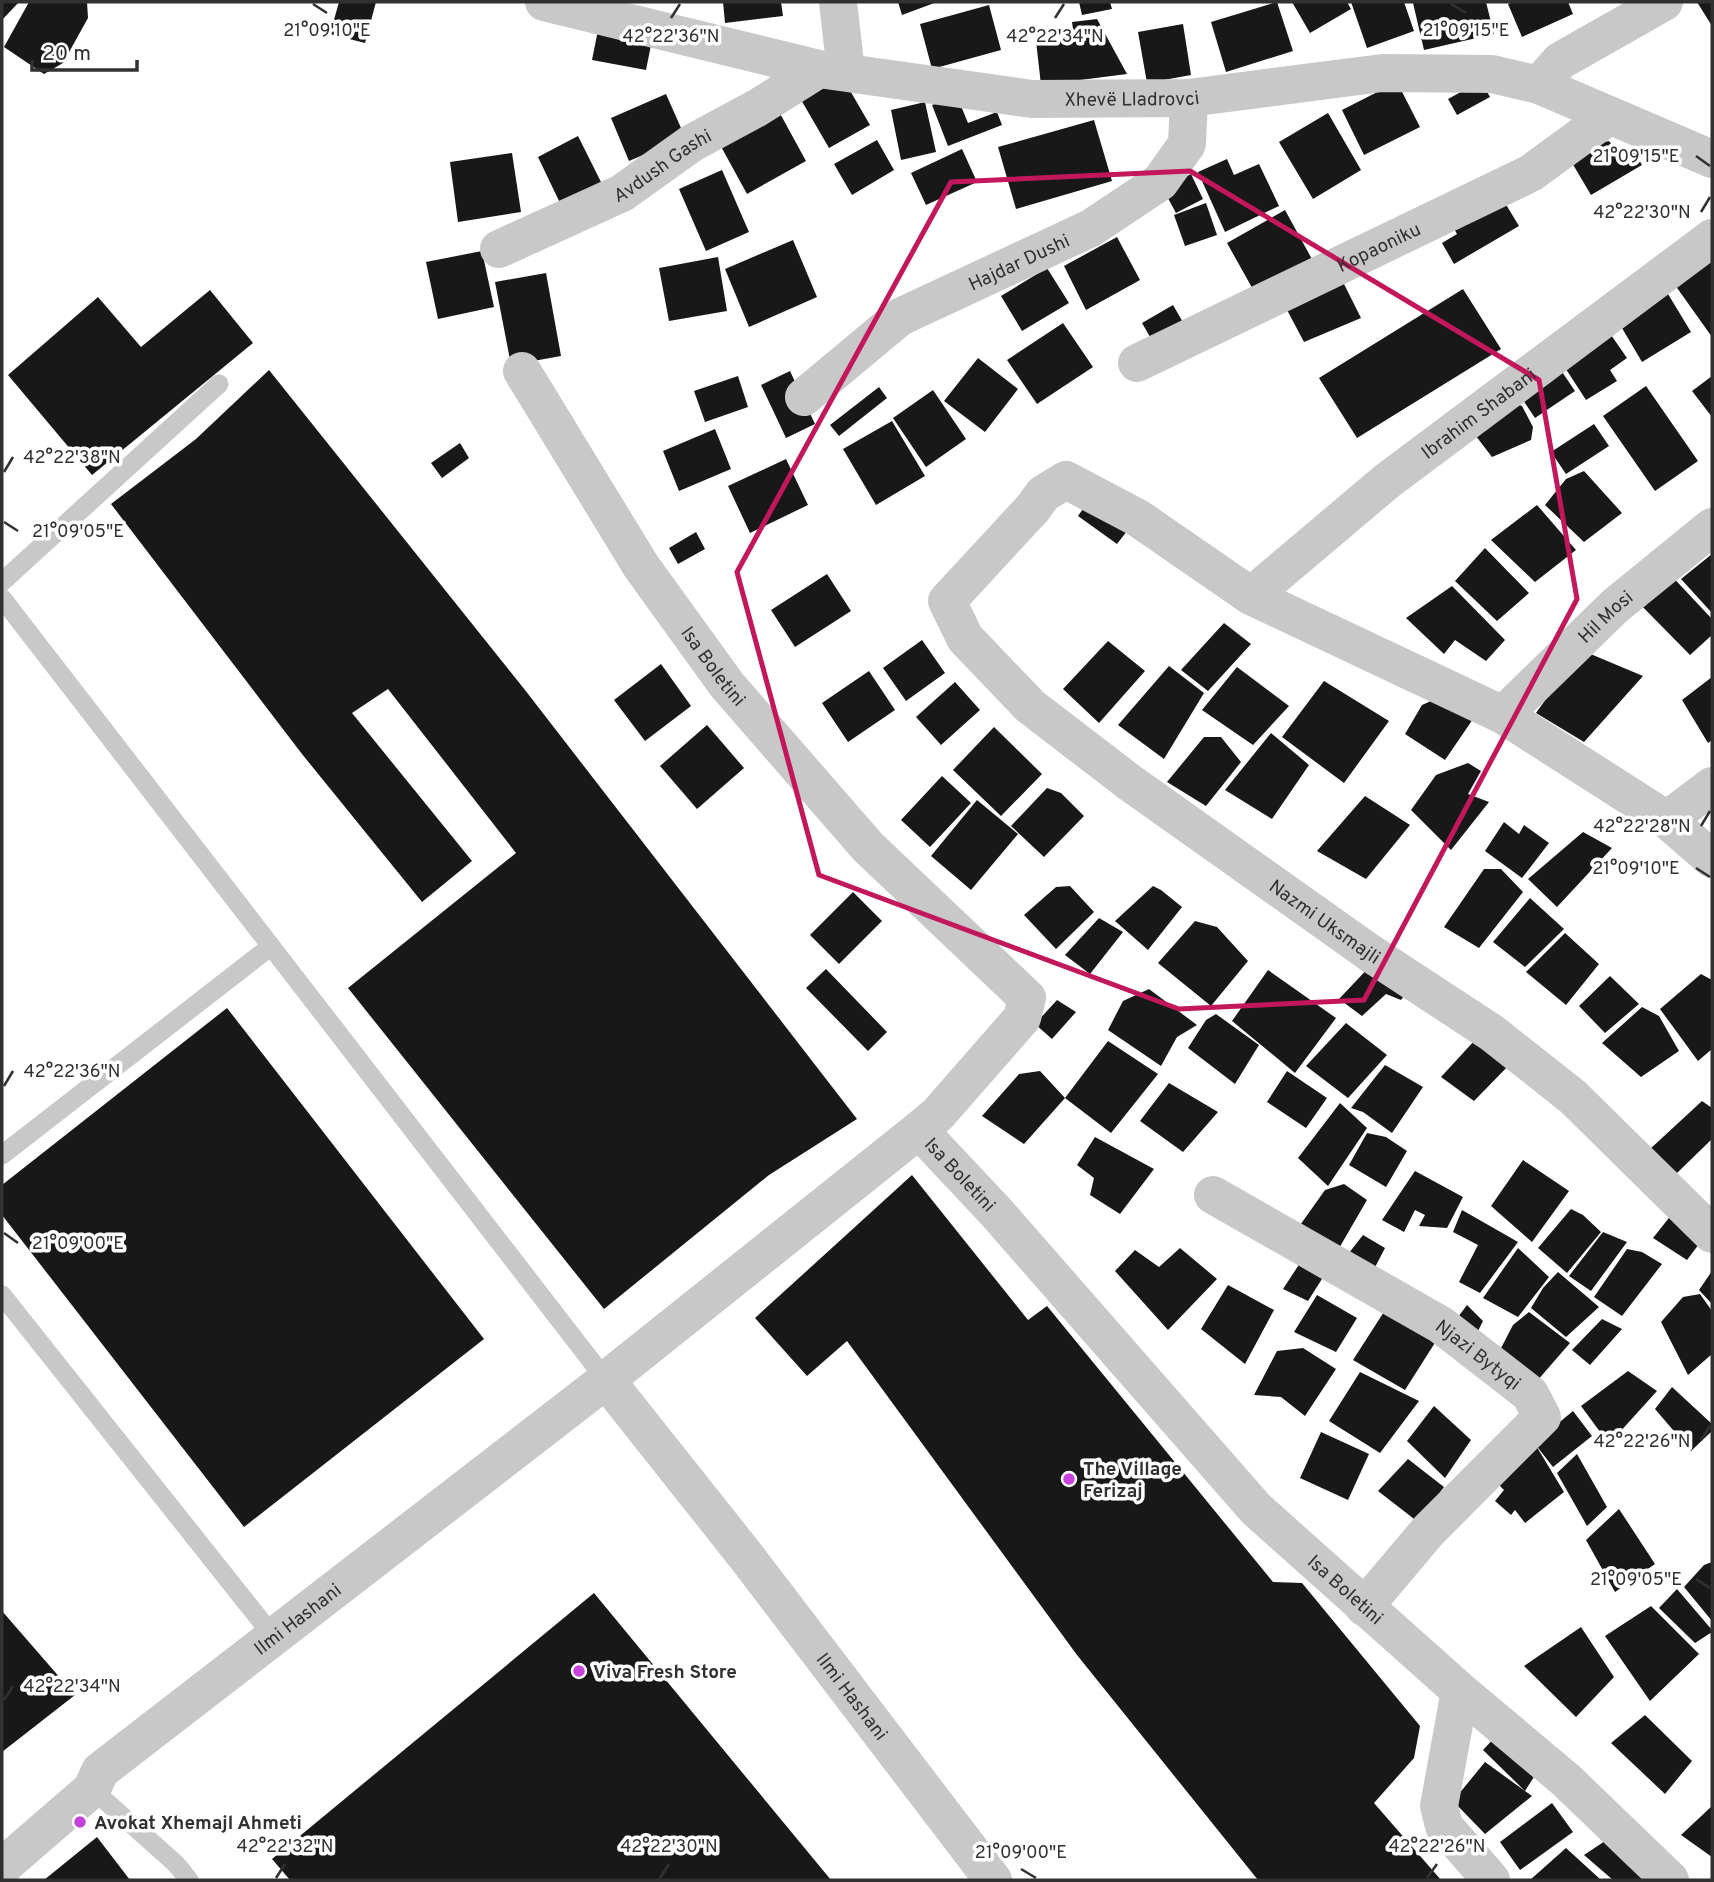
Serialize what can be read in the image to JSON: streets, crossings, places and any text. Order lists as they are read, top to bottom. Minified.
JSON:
{"streets":{"street":["Xhevë Lladrovci","Avdush Gashi","Kopaoniku","Hajdar Dushi","Ibrahim Shabani","Hil Mosi","Isa Boletini","Nazmi Uksmajli","Njazi Bytyqi","Ilmi Hashani"]},"crossings":[["Xhevë Lladrovci","Avdush Gashi"],["Xhevë Lladrovci","Kopaoniku"],["Xhevë Lladrovci","Hajdar Dushi"],["Ibrahim Shabani","Nazmi Uksmajli"],["Isa Boletini","Njazi Bytyqi"],["Isa Boletini","Ilmi Hashani"]],"places":["The Village Ferizaj","Viva Fresh Store","Avokat Xhemajl Ahmeti"],"scale_bar":"20 m","coordinates":["21°09'10\"E","21°09'15\"E","42°22'36\"N","42°22'34\"N","42°22'30\"N","42°22'38\"N","21°09'05\"E","42°22'28\"N","21°09'00\"E","42°22'26\"N","42°22'32\"N"]}
